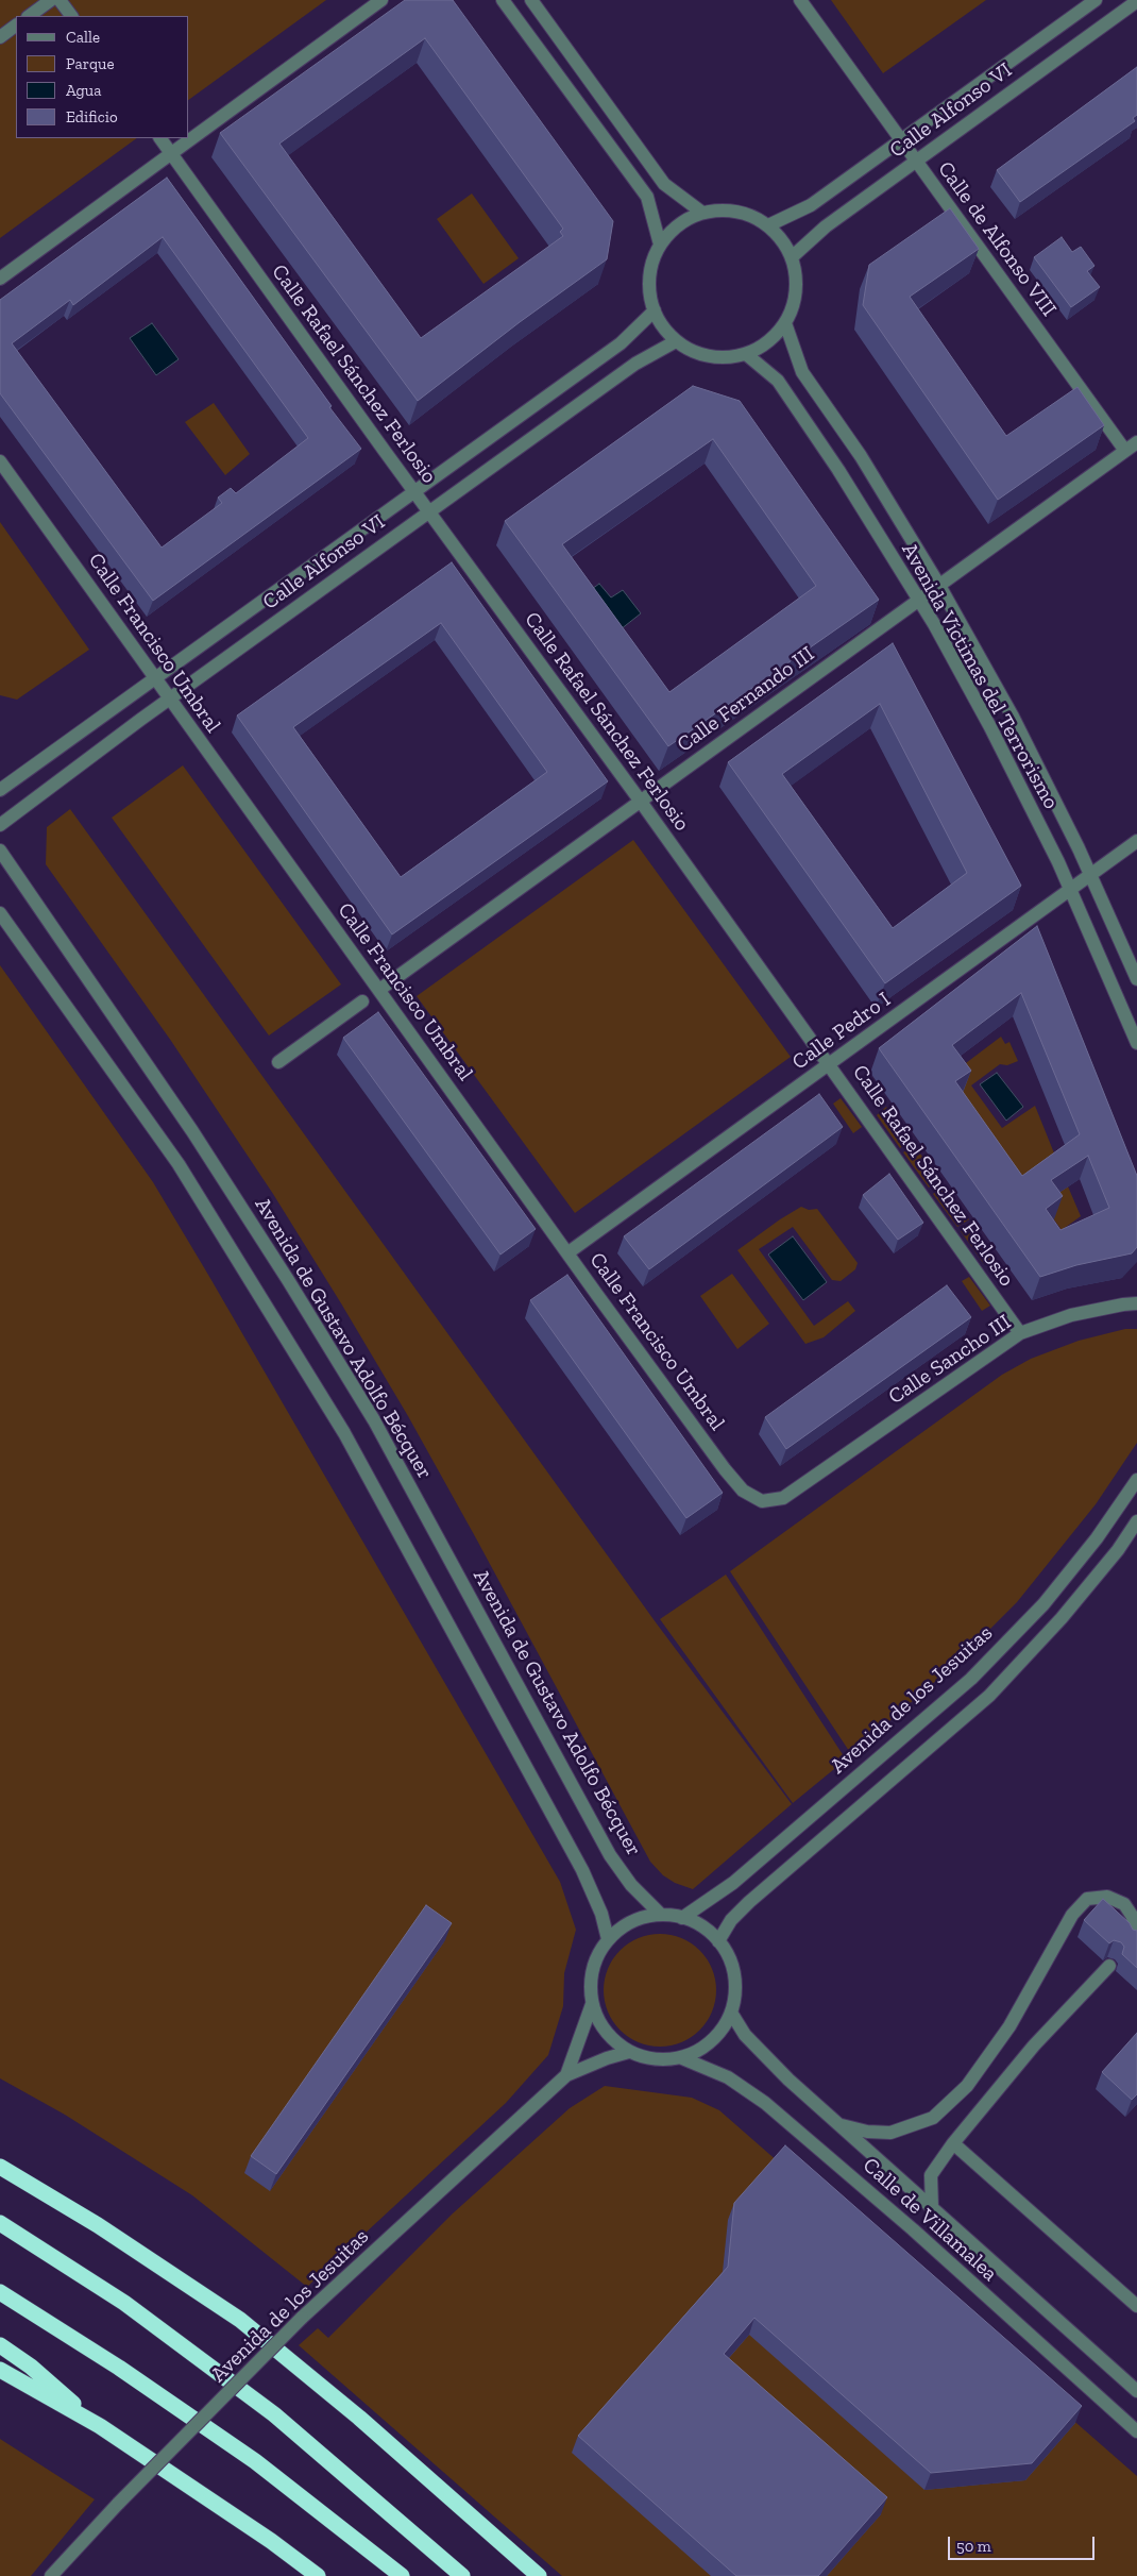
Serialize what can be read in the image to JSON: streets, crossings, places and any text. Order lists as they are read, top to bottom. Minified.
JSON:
{"streets":{"street":["Calle Alfonso VI","Calle de Alfonso VIII","Calle Rafael Sánchez Ferlosio","Calle Francisco Umbral","Avenida Víctimas del Terrorismo","Calle Fernando III","Calle Pedro I","Avenida de Gustavo Adolfo Bécquer","Calle Sancho III","Avenida de los Jesuitas","Calle de Villamalea"]},"crossings":[["Calle Alfonso VI","Calle de Alfonso VIII"],["Calle Alfonso VI","Calle Rafael Sánchez Ferlosio"],["Calle Alfonso VI","Calle Francisco Umbral"],["Calle Alfonso VI","Avenida Víctimas del Terrorismo"],["Calle de Alfonso VIII","Calle Fernando III"],["Calle Rafael Sánchez Ferlosio","Calle Fernando III"],["Calle Rafael Sánchez Ferlosio","Calle Pedro I"],["Calle Rafael Sánchez Ferlosio","Calle Sancho III"],["Calle Francisco Umbral","Calle Fernando III"],["Calle Francisco Umbral","Calle Pedro I"],["Calle Francisco Umbral","Calle Sancho III"],["Avenida Víctimas del Terrorismo","Calle Fernando III"],["Avenida Víctimas del Terrorismo","Calle Pedro I"],["Avenida de Gustavo Adolfo Bécquer","Avenida de los Jesuitas"],["Avenida de Gustavo Adolfo Bécquer","Calle de Villamalea"],["Avenida de los Jesuitas","Calle de Villamalea"]],"legend":["Calle","Parque","Agua","Edificio"],"scale_bar":"50 m"}
